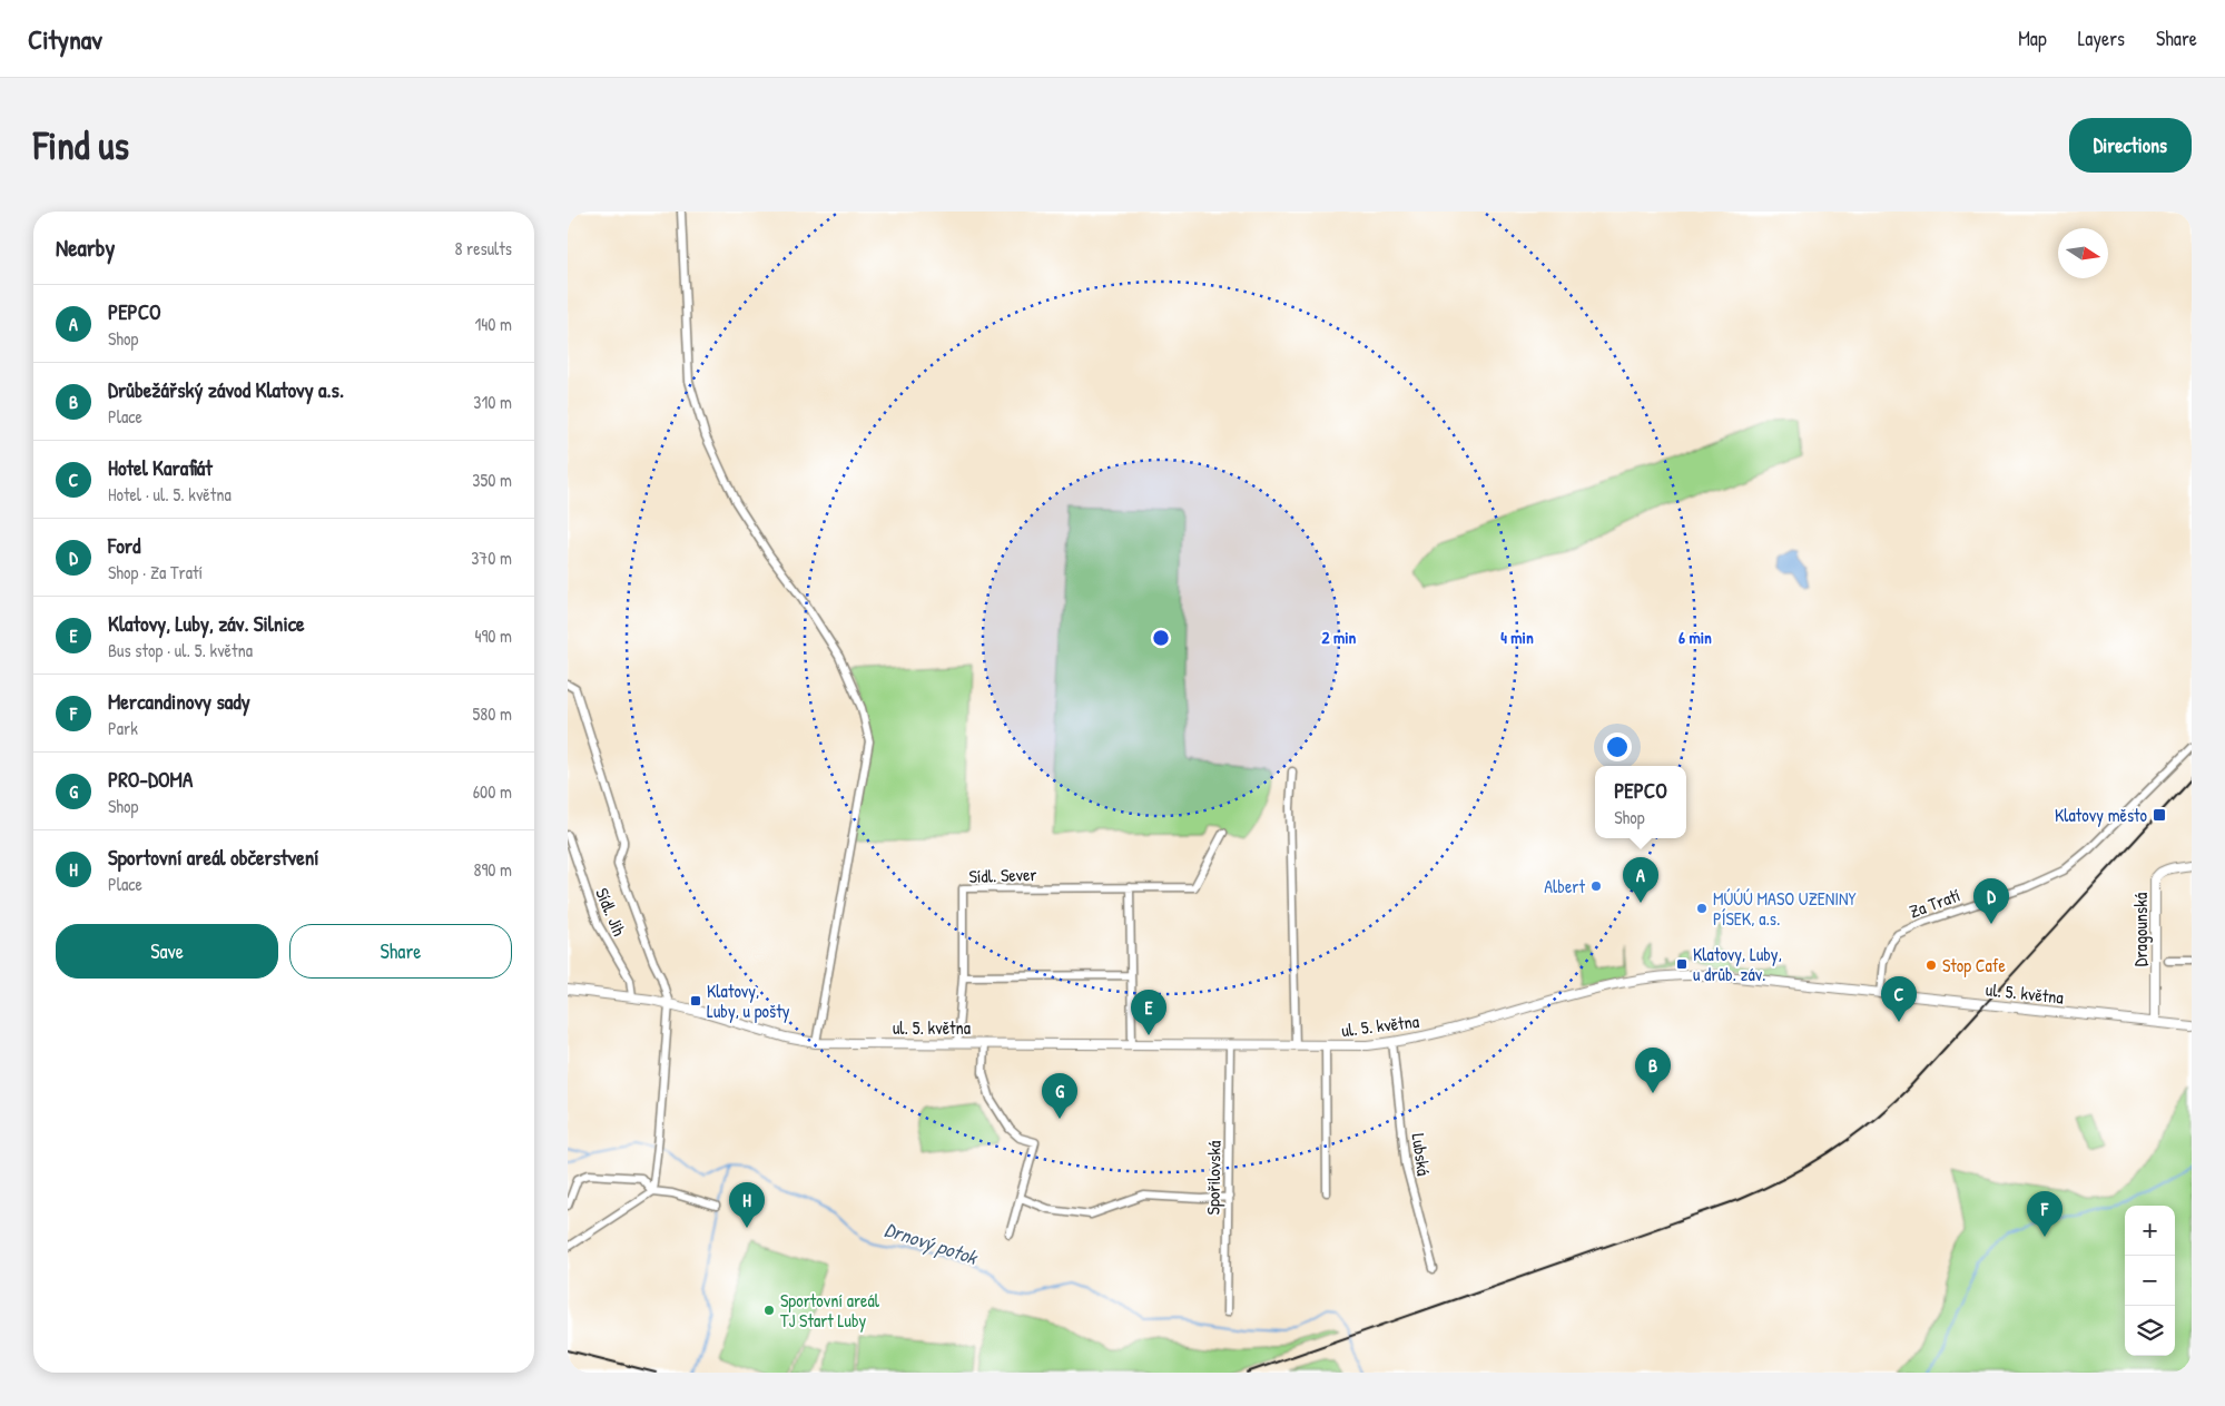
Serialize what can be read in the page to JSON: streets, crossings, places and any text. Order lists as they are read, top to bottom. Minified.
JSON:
{"streets":{"street":["Sídl. Sever","Za Tratí","Sídl. Jih","Dragounská","ul. 5. května","Lubská","Spořilovská"]},"crossings":[["Sídl. Sever","ul. 5. května"],["Za Tratí","ul. 5. května"],["Sídl. Jih","ul. 5. května"],["Dragounská","ul. 5. května"],["ul. 5. května","Lubská"],["ul. 5. května","Spořilovská"]],"water":["Drnový potok"],"places":{"transit":["Klatovy město","Klatovy, Luby, u drůb. záv.","Klatovy, Luby, u pošty"],"other":["Albert","MÚÚÚ MASO UZENINY PÍSEK, a.s.","Stop Cafe","Sportovní areál TJ Start Luby"]},"north":"right","page":{"header":"Citynav","nav":["Map","Layers","Share"],"buttons":["Directions",["Save","Share"]],"title":"Find us","heading":["Nearby","8 results"],"list":[{"mark":"A","name":"PEPCO","note":"Shop","value":"140 m"},{"mark":"B","name":"Drůbežářský závod Klatovy a.s.","note":"Place","value":"310 m"},{"mark":"C","name":"Hotel Karafiát","note":"Hotel · ul. 5. května","value":"350 m"},{"mark":"D","name":"Ford","note":"Shop · Za Tratí","value":"370 m"},{"mark":"E","name":"Klatovy, Luby, záv. Silnice","note":"Bus stop · ul. 5. května","value":"490 m"},{"mark":"F","name":"Mercandinovy sady","note":"Park","value":"580 m"},{"mark":"G","name":"PRO-DOMA","note":"Shop","value":"600 m"},{"mark":"H","name":"Sportovní areál občerstvení","note":"Place","value":"890 m"}],"popup":["PEPCO","Shop"],"pins":["A","D","C","E","B","G","H","F"],"map_buttons":["+","−"]},"rings":["2 min","4 min","6 min"]}
